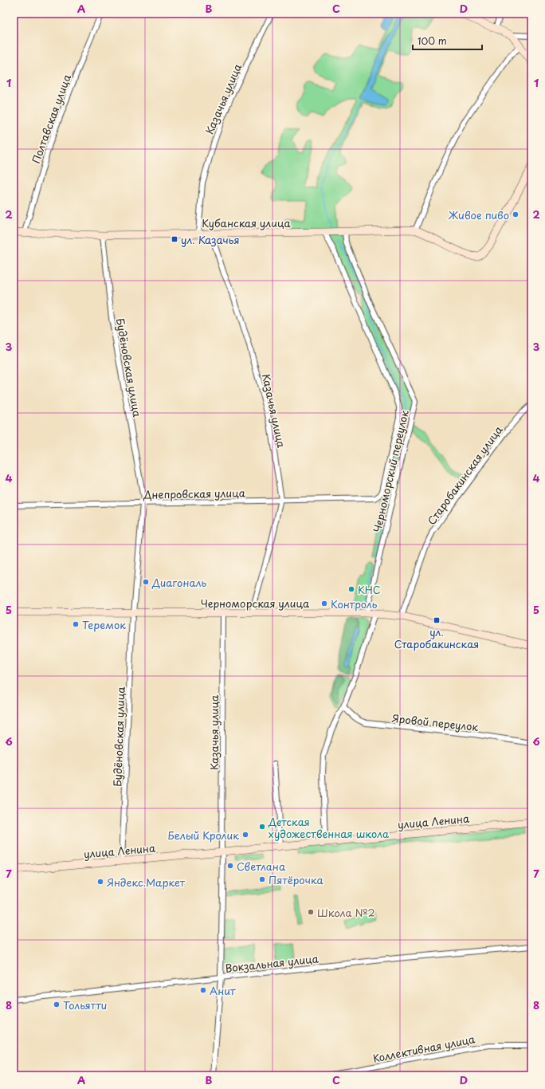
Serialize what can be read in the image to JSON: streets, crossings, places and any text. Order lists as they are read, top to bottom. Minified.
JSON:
{"streets":{"street":["Казачья улица","Полтавская улица","Кубанская улица","Будёновская улица","Черноморский переулок","Старобакинская улица","Днепровская улица","Черноморская улица","Яровой переулок","улица Ленина","Вокзальная улица","Коллективная улица"]},"crossings":[["Казачья улица","Кубанская улица"],["Казачья улица","Днепровская улица"],["Казачья улица","Черноморская улица"],["Казачья улица","улица Ленина"],["Казачья улица","Вокзальная улица"],["Полтавская улица","Кубанская улица"],["Кубанская улица","Будёновская улица"],["Кубанская улица","Черноморский переулок"],["Кубанская улица","Днепровская улица"],["Будёновская улица","Днепровская улица"],["Будёновская улица","Черноморская улица"],["Будёновская улица","улица Ленина"],["Черноморский переулок","Черноморская улица"],["Старобакинская улица","Черноморская улица"]],"places":{"other":["Живое пиво","Диагональ","КНС","Контроль","Теремок","Детская художественная школа","Белый Кролик","Светлана","Пятёрочка","Яндекс.Маркет","Школа №2","Анит","Тольятти"],"transit":["ул. Казачья","ул. Старобакинская"]},"scale_bar":"100 m","grid":{"columns":["A","B","C","D"],"rows":["1","2","3","4","5","6","7","8"]}}
